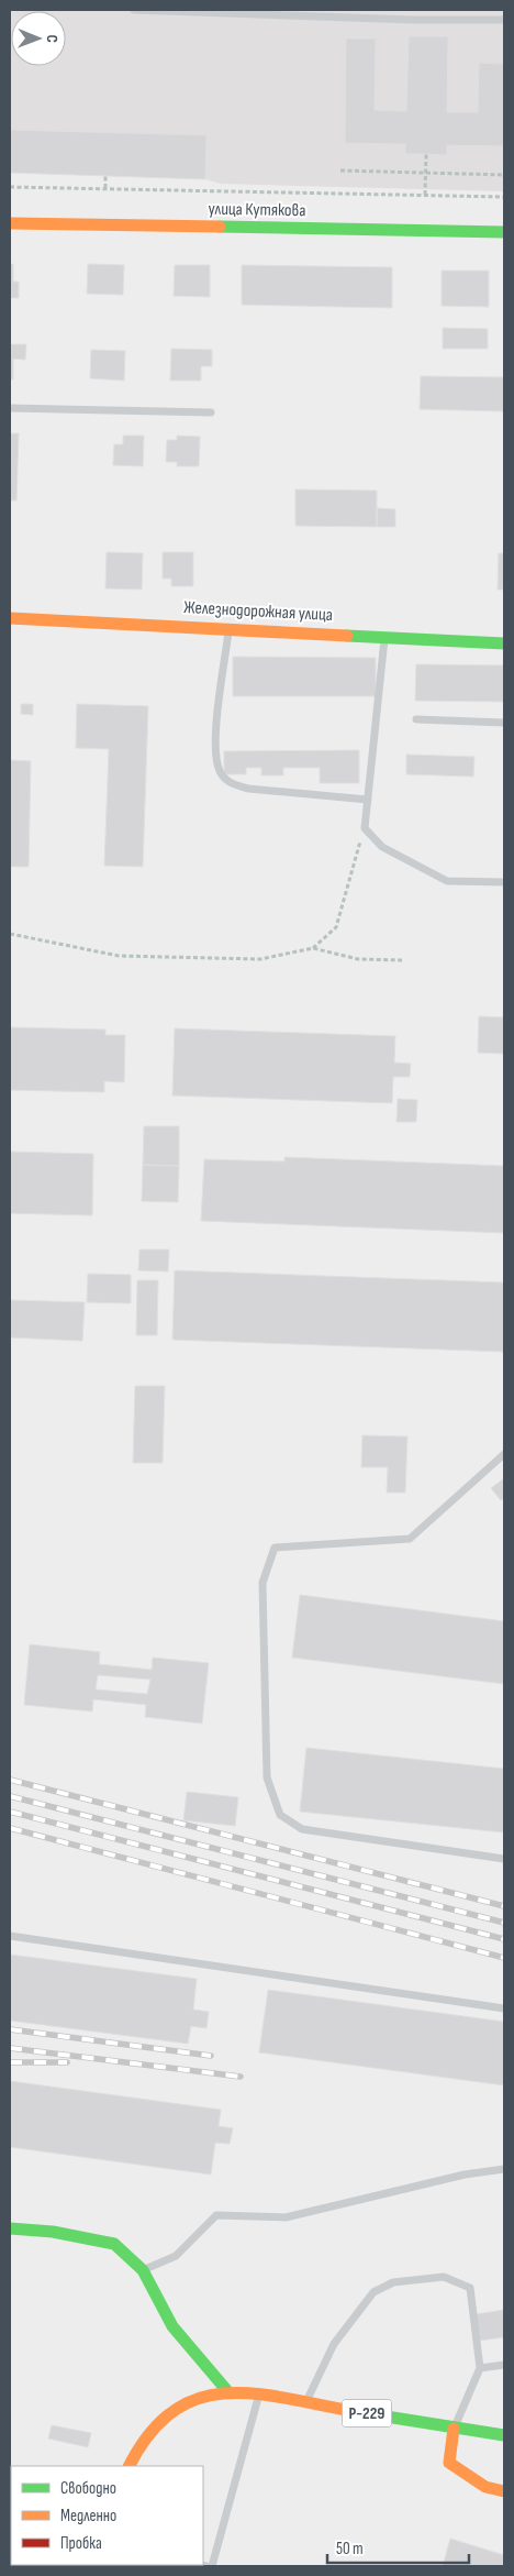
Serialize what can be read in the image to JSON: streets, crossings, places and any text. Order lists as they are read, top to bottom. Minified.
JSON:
{"streets":{"main road":["улица Кутякова","Железнодорожная улица","Р-229"]},"legend":["Свободно","Медленно","Пробка"],"scale_bar":"50 m","north":"right"}
